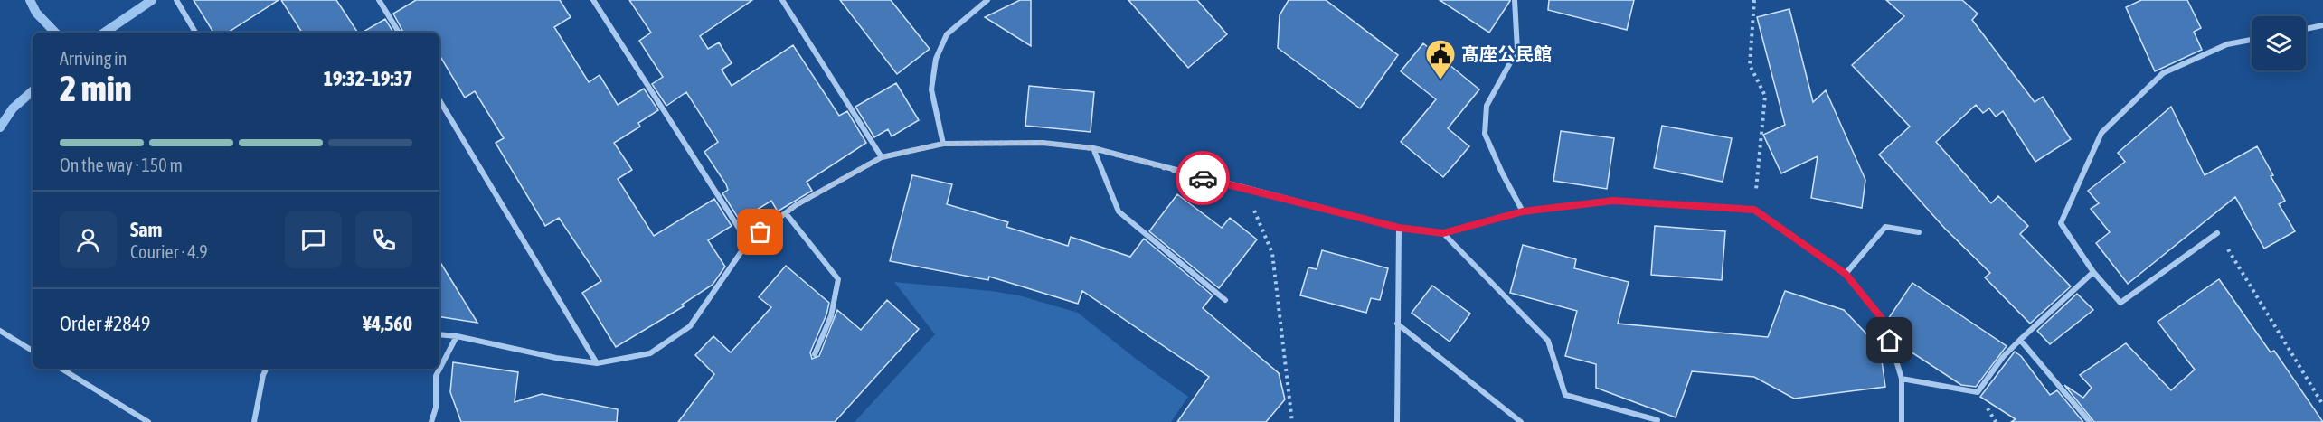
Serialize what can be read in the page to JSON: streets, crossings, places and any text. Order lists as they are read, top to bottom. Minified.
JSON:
{"places":{"public building":["髙座公民館"]},"page":{"heading":["2 min","Arriving in","19:32–19:37"],"panel":["Sam","Courier · 4.9","Order #2849","¥4,560"],"bar":"On the way · 150 m"}}
